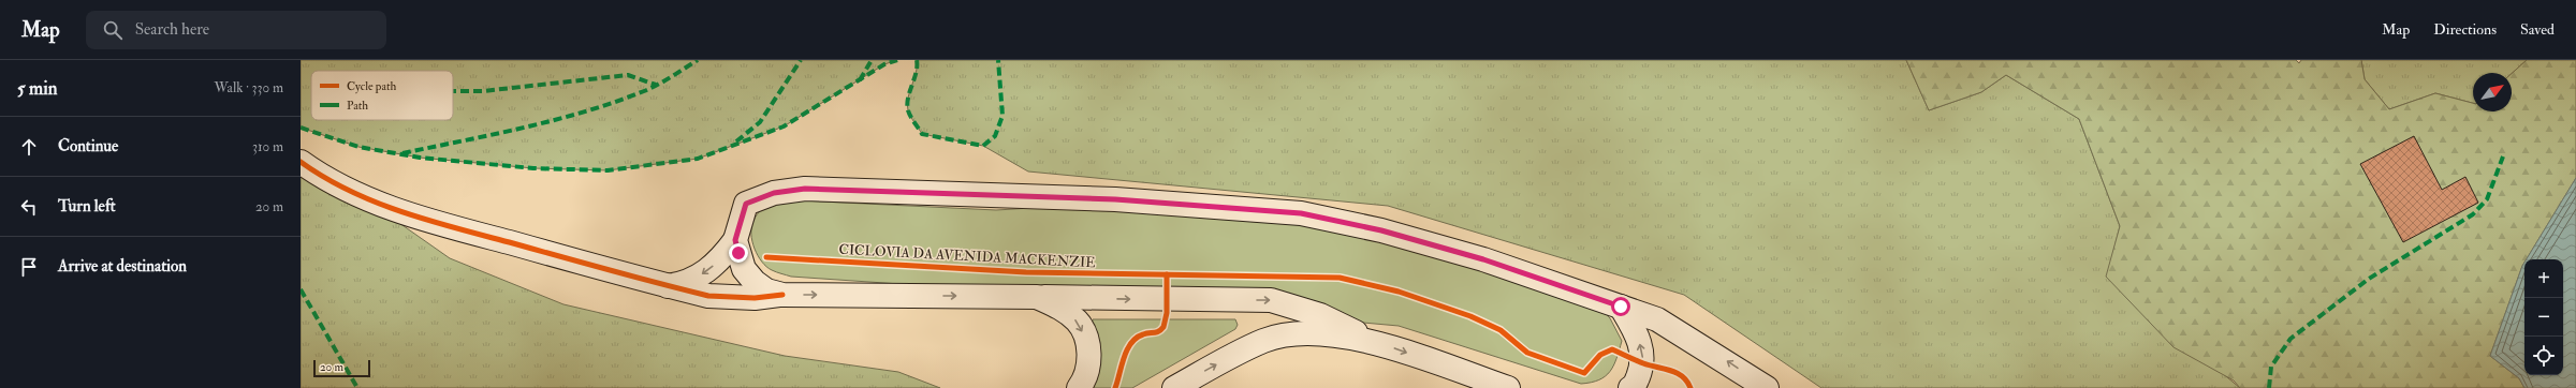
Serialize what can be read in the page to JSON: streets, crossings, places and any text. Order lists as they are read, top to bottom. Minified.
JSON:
{"streets":{"cycle path":["CICLOVIA DA AVENIDA MACKENZIE"]},"legend":["Cycle path","Path"],"scale_bar":"20 m","north":"top right","page":{"header":"Map","search":"Search here","nav":["Map","Directions","Saved"],"heading":["5 min","Walk · 330 m"],"list":[["Continue","310 m"],["Turn left","20 m"],"Arrive at destination"],"map_buttons":["+","−"],"scale":"20 m"}}
